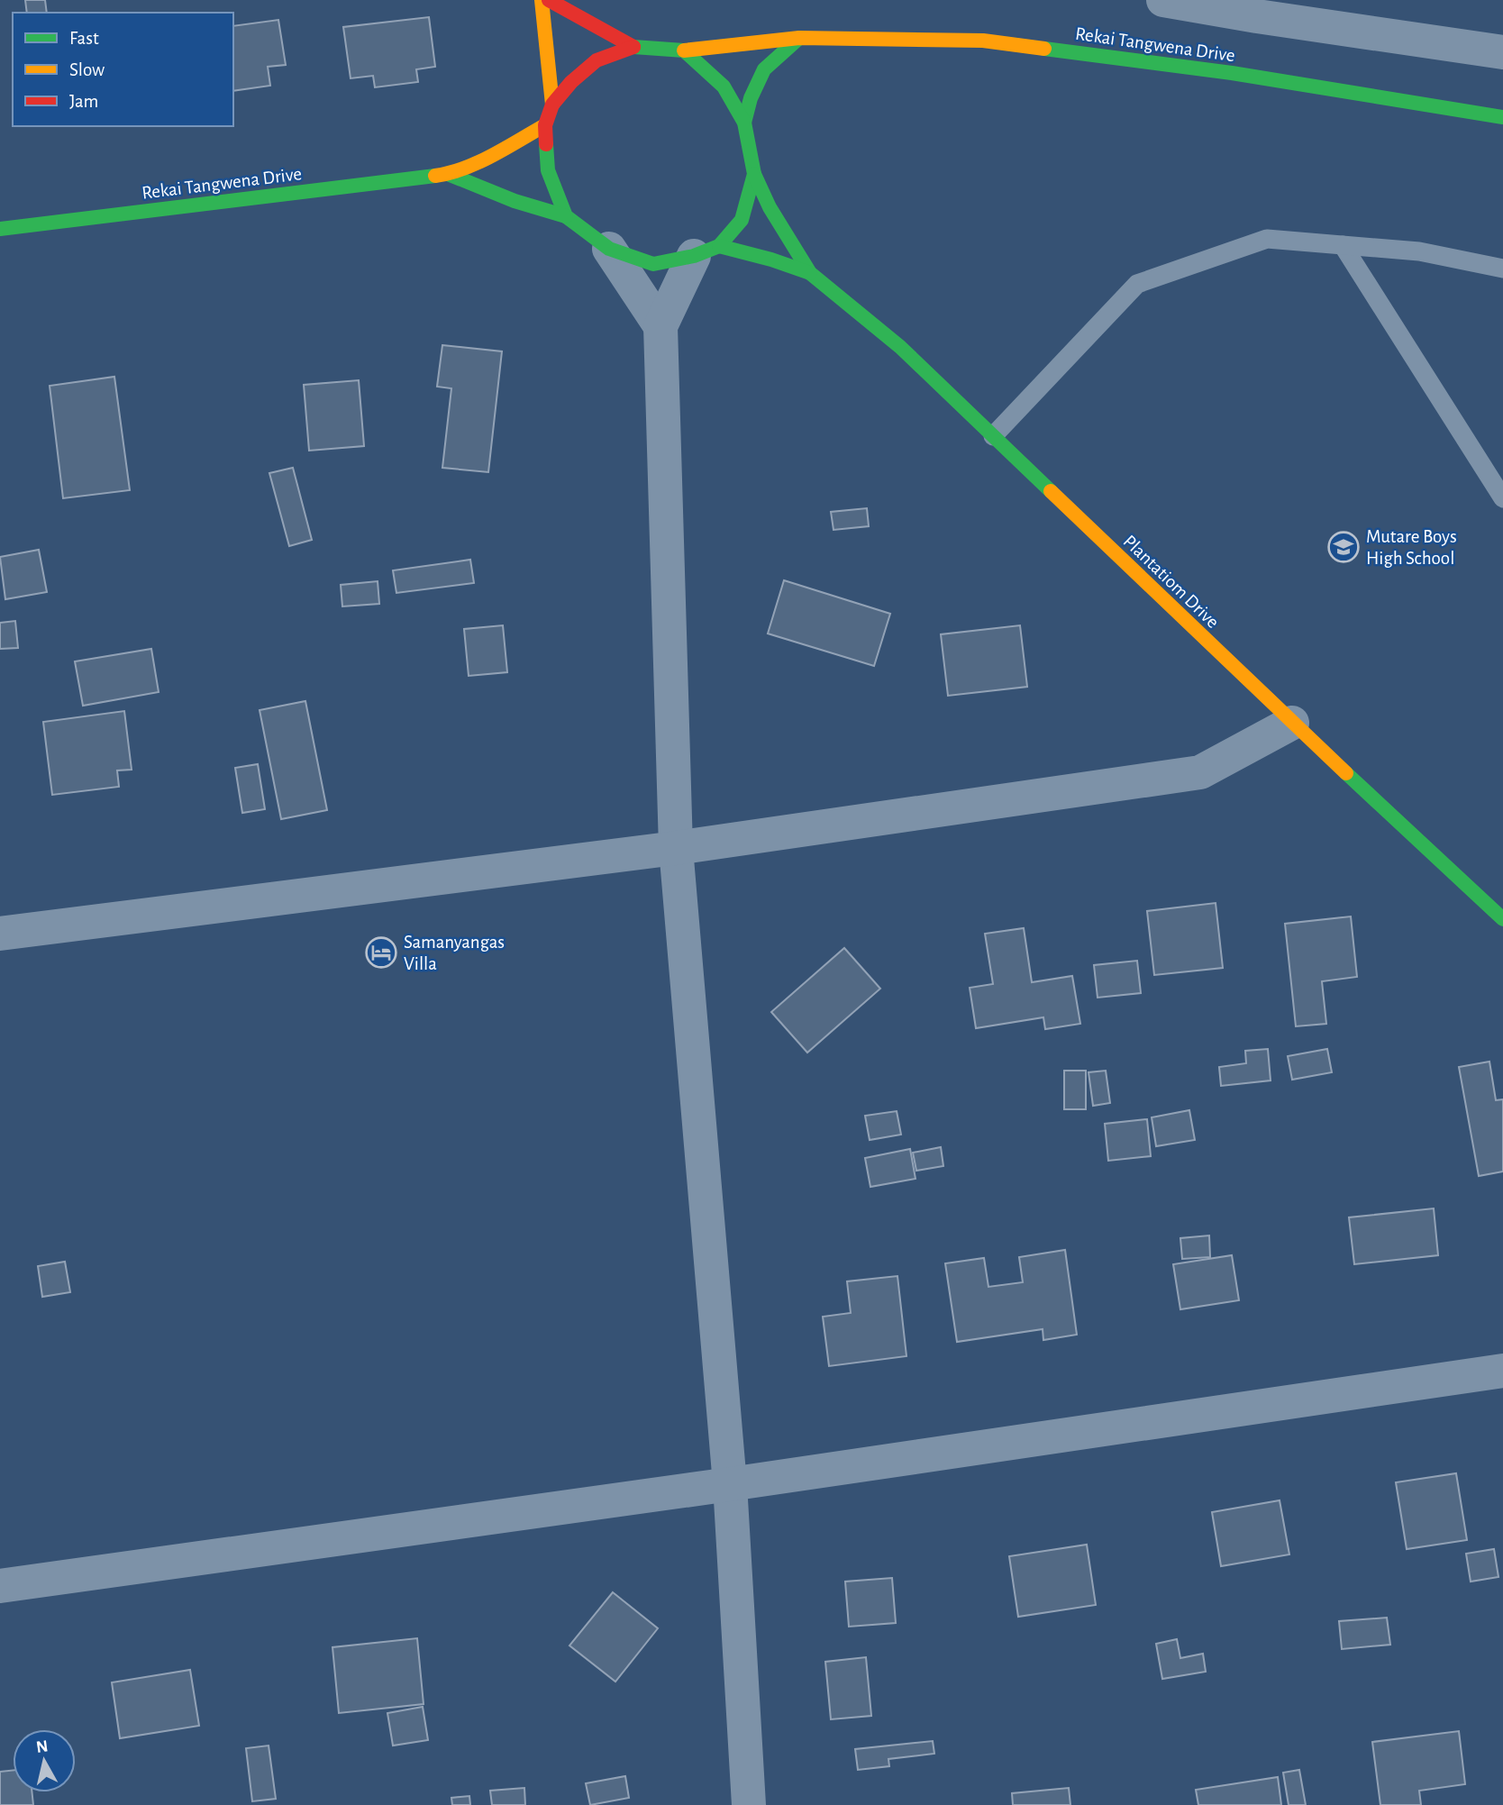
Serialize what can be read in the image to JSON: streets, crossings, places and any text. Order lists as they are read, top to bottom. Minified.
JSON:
{"streets":{"street":["Rekai Tangwena Drive","Plantatiom Drive"]},"places":{"school or university":["Mutare Boys High School"],"hotel":["Samanyangas Villa"]},"legend":["Fast","Slow","Jam"],"north":"top"}
